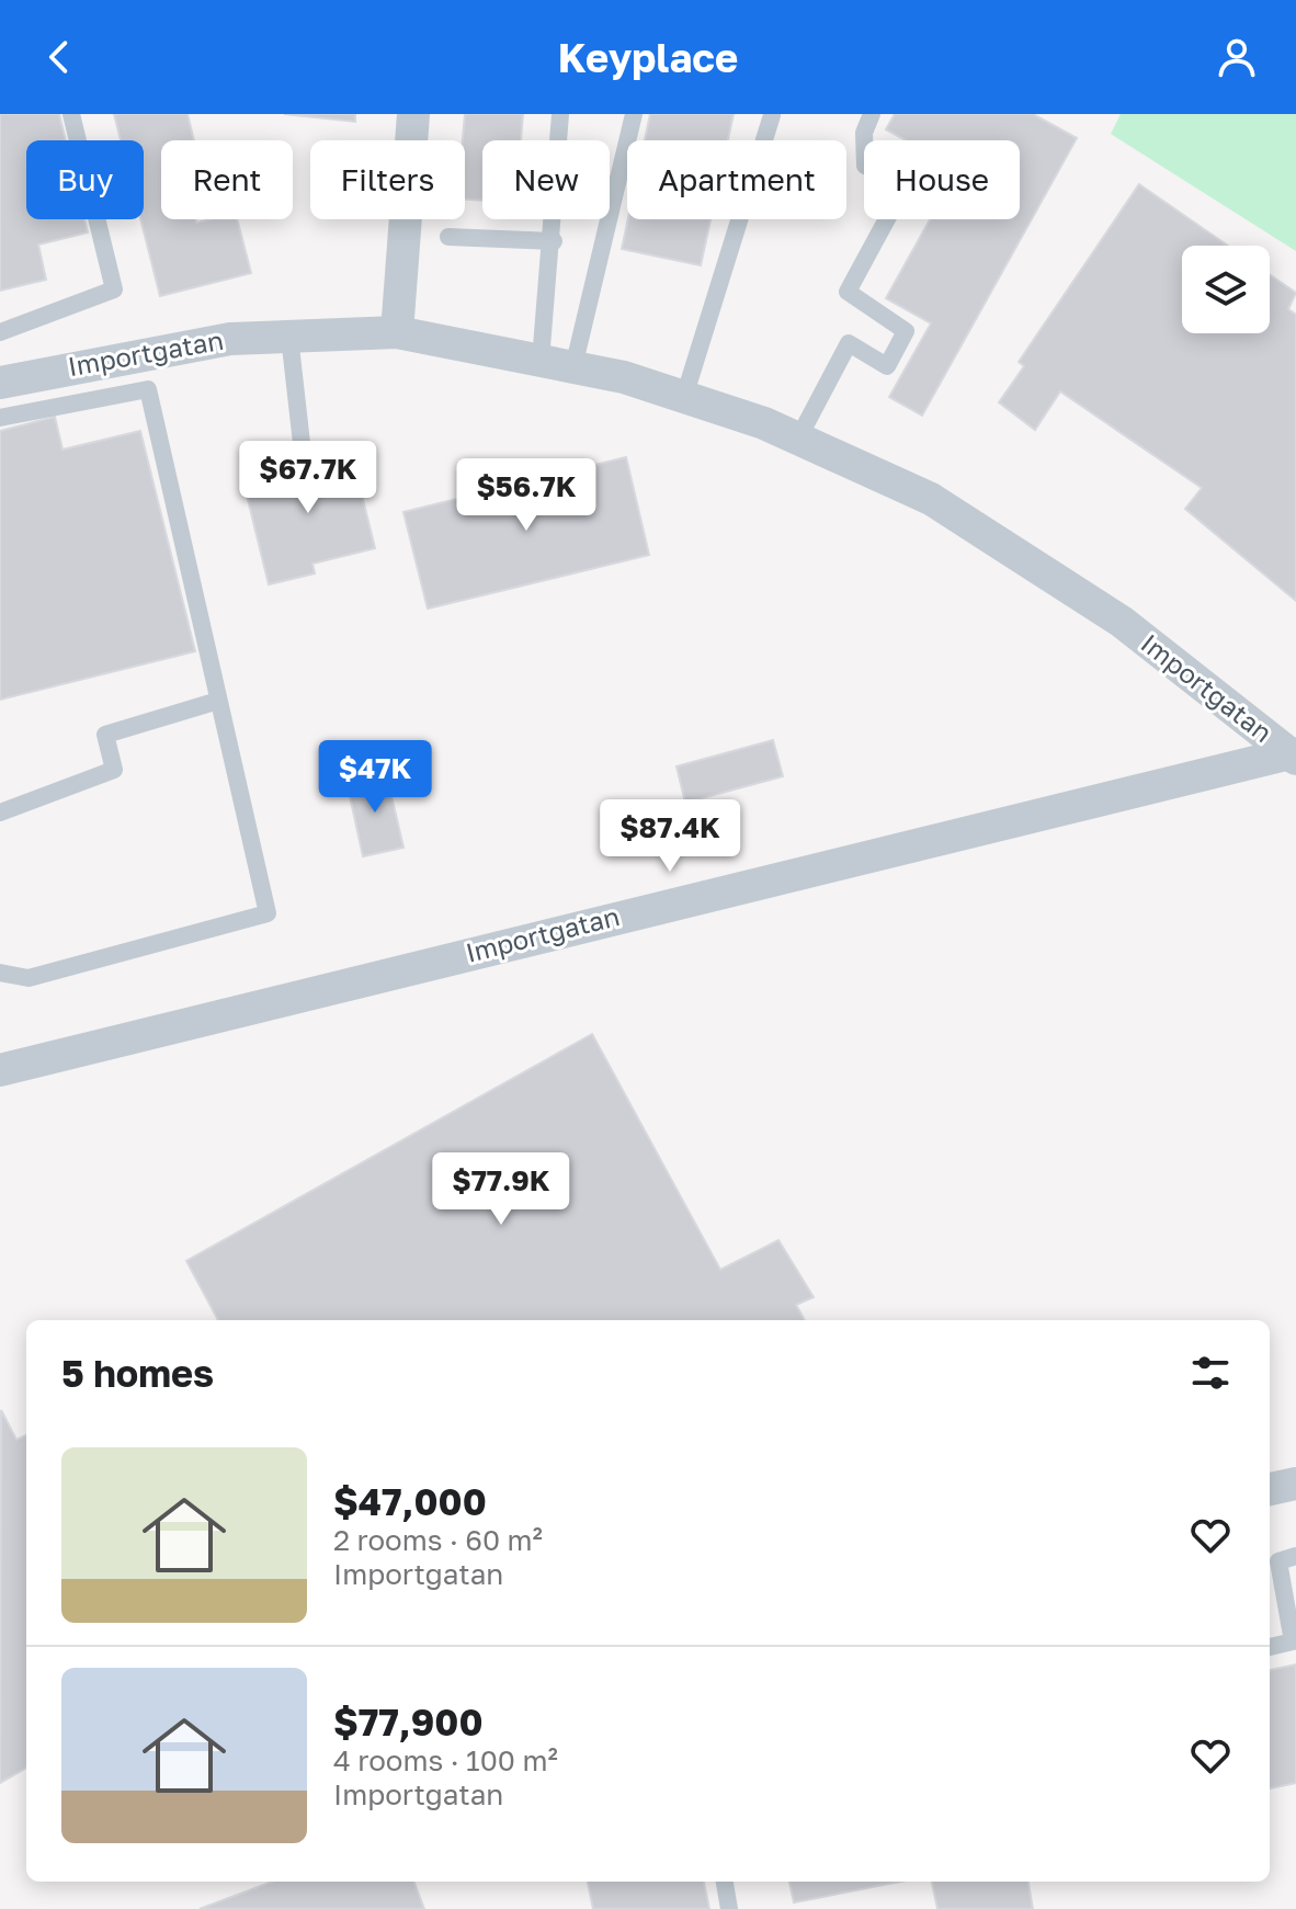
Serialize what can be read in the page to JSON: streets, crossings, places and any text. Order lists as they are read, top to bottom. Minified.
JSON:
{"streets":{"street":["Importgatan"]},"page":{"header":"Keyplace","chip":["Buy","Rent","Filters","New","Apartment","House"],"price":["$67.7K","$56.7K","$47K","$87.4K","$77.9K"],"heading":"5 homes","list":[{"name":"$47,000","note":"2 rooms · 60 m² · Importgatan"},{"name":"$77,900","note":"4 rooms · 100 m² · Importgatan"}]}}
